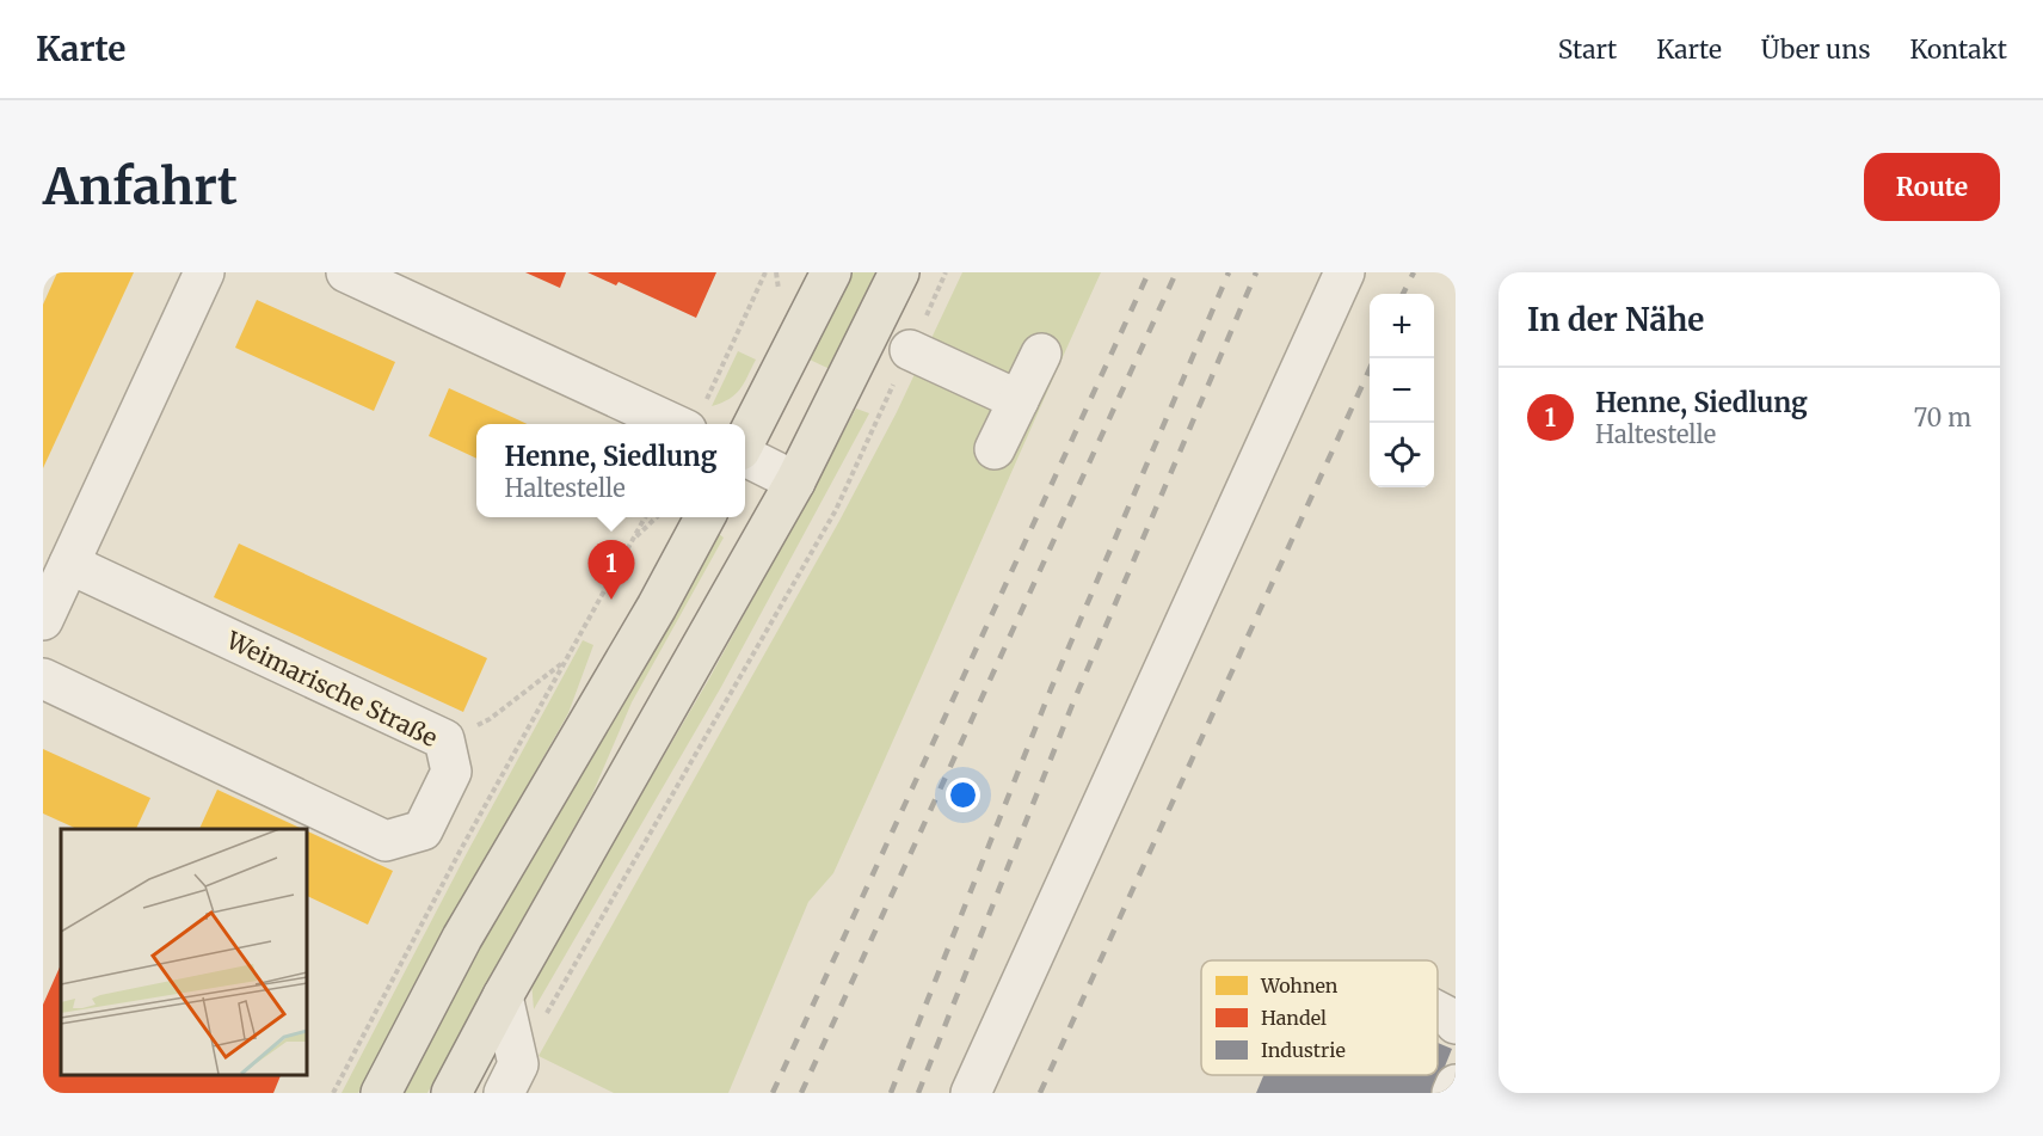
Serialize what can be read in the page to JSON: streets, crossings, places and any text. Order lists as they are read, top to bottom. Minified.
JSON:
{"streets":{"street":["Weimarische Straße"]},"legend":["Wohnen","Handel","Industrie"],"page":{"header":"Karte","nav":["Start","Karte","Über uns","Kontakt"],"buttons":"Route","title":"Anfahrt","heading":"In der Nähe","map_buttons":["+","−"],"list":[{"mark":"1","name":"Henne, Siedlung","note":"Haltestelle","value":"70 m"}],"popup":["Henne, Siedlung","Haltestelle"],"pins":"1"}}
